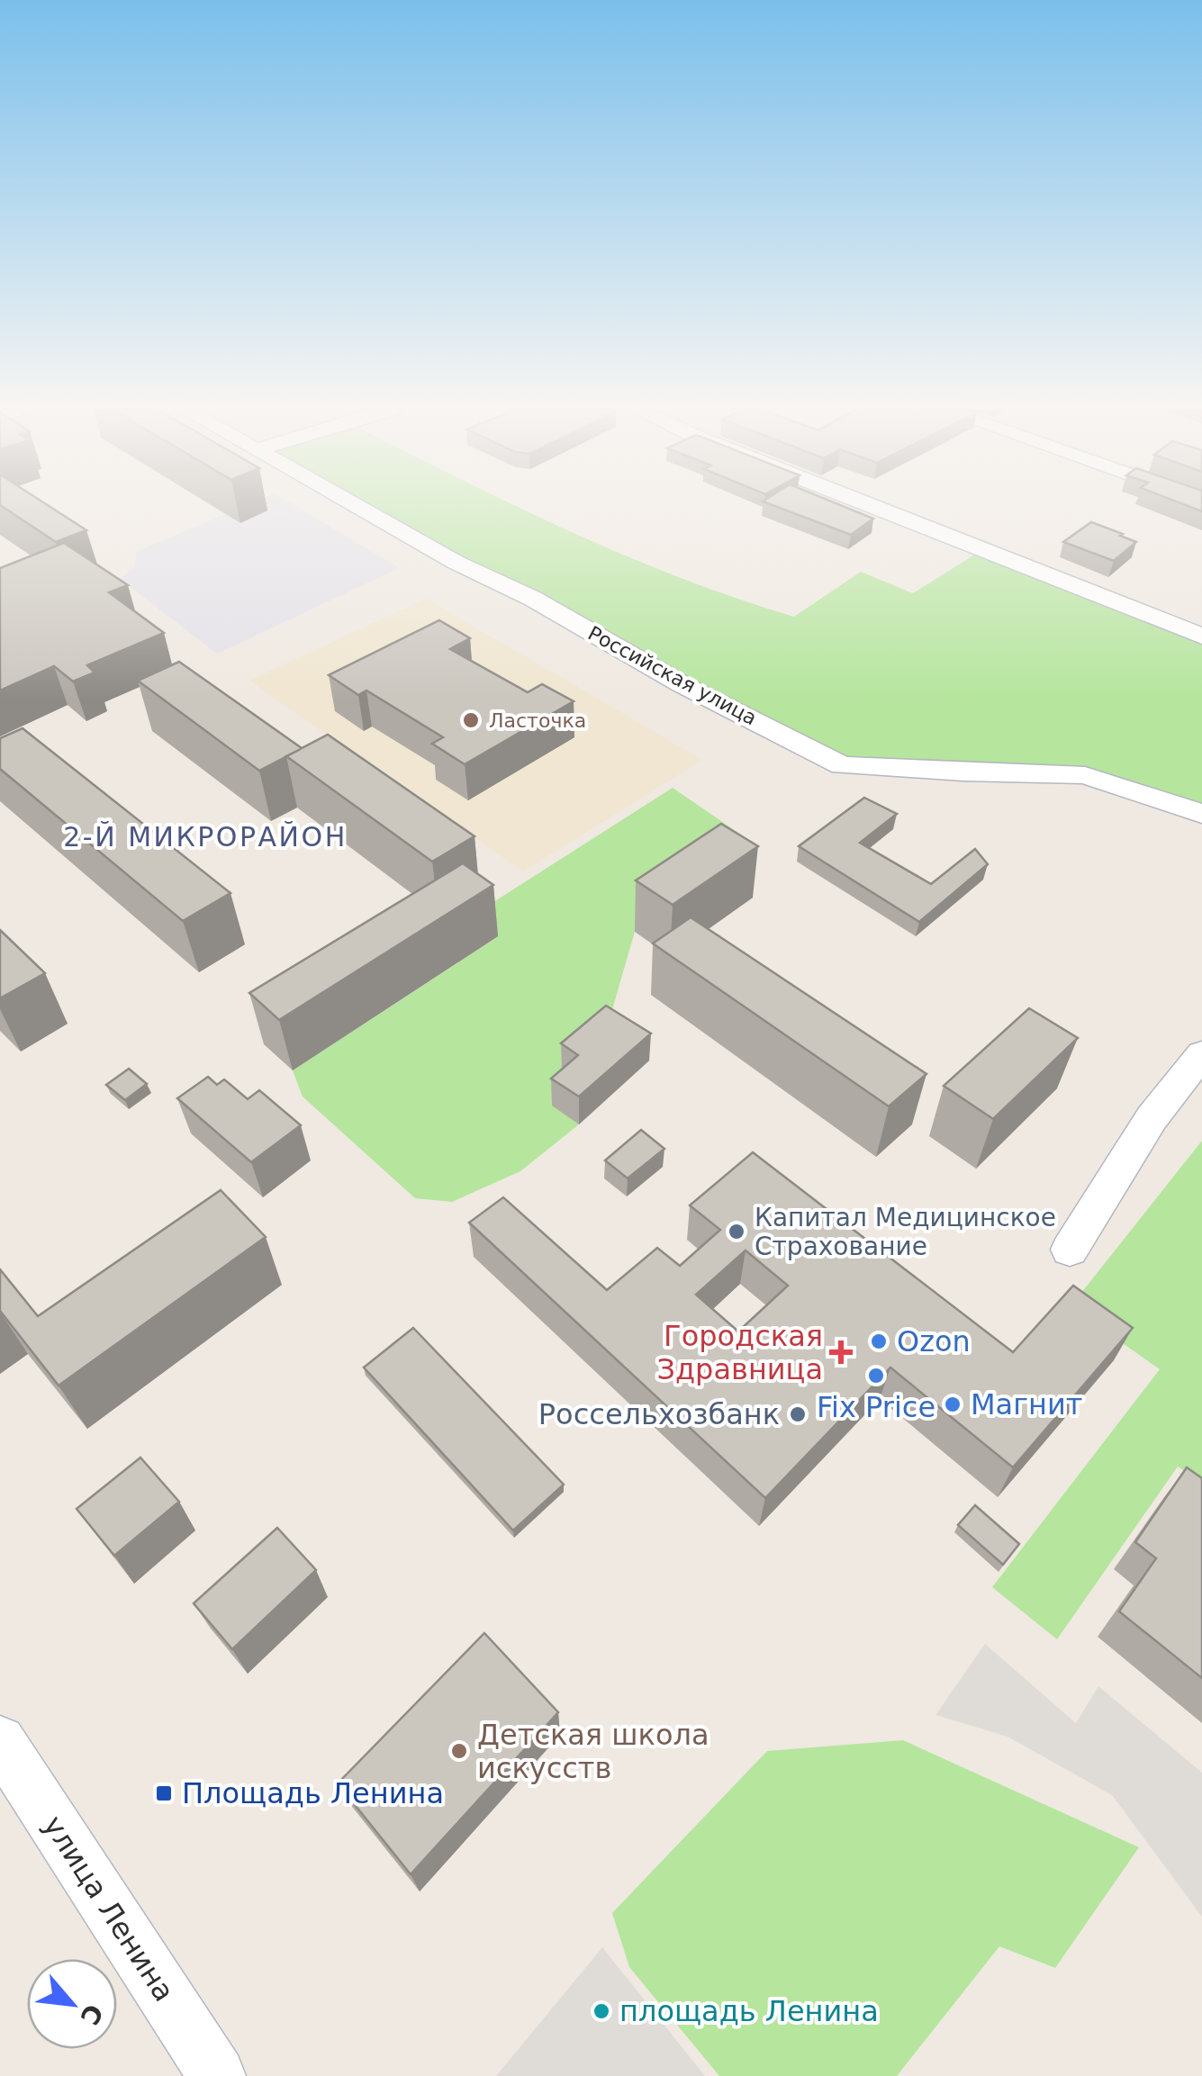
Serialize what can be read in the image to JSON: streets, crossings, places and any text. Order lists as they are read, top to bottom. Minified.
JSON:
{"streets":{"street":["Российская улица","улица Ленина"]},"districts":["2-Й МИКРОРАЙОН"],"places":{"other":["Ласточка","Капитал Медицинское Страхование","Ozon","Fix Price","Магнит","Россельхозбанк","Детская школа искусств","площадь Ленина"],"health":["Городская Здравница"],"transit":["Площадь Ленина"]},"north":"bottom right"}
